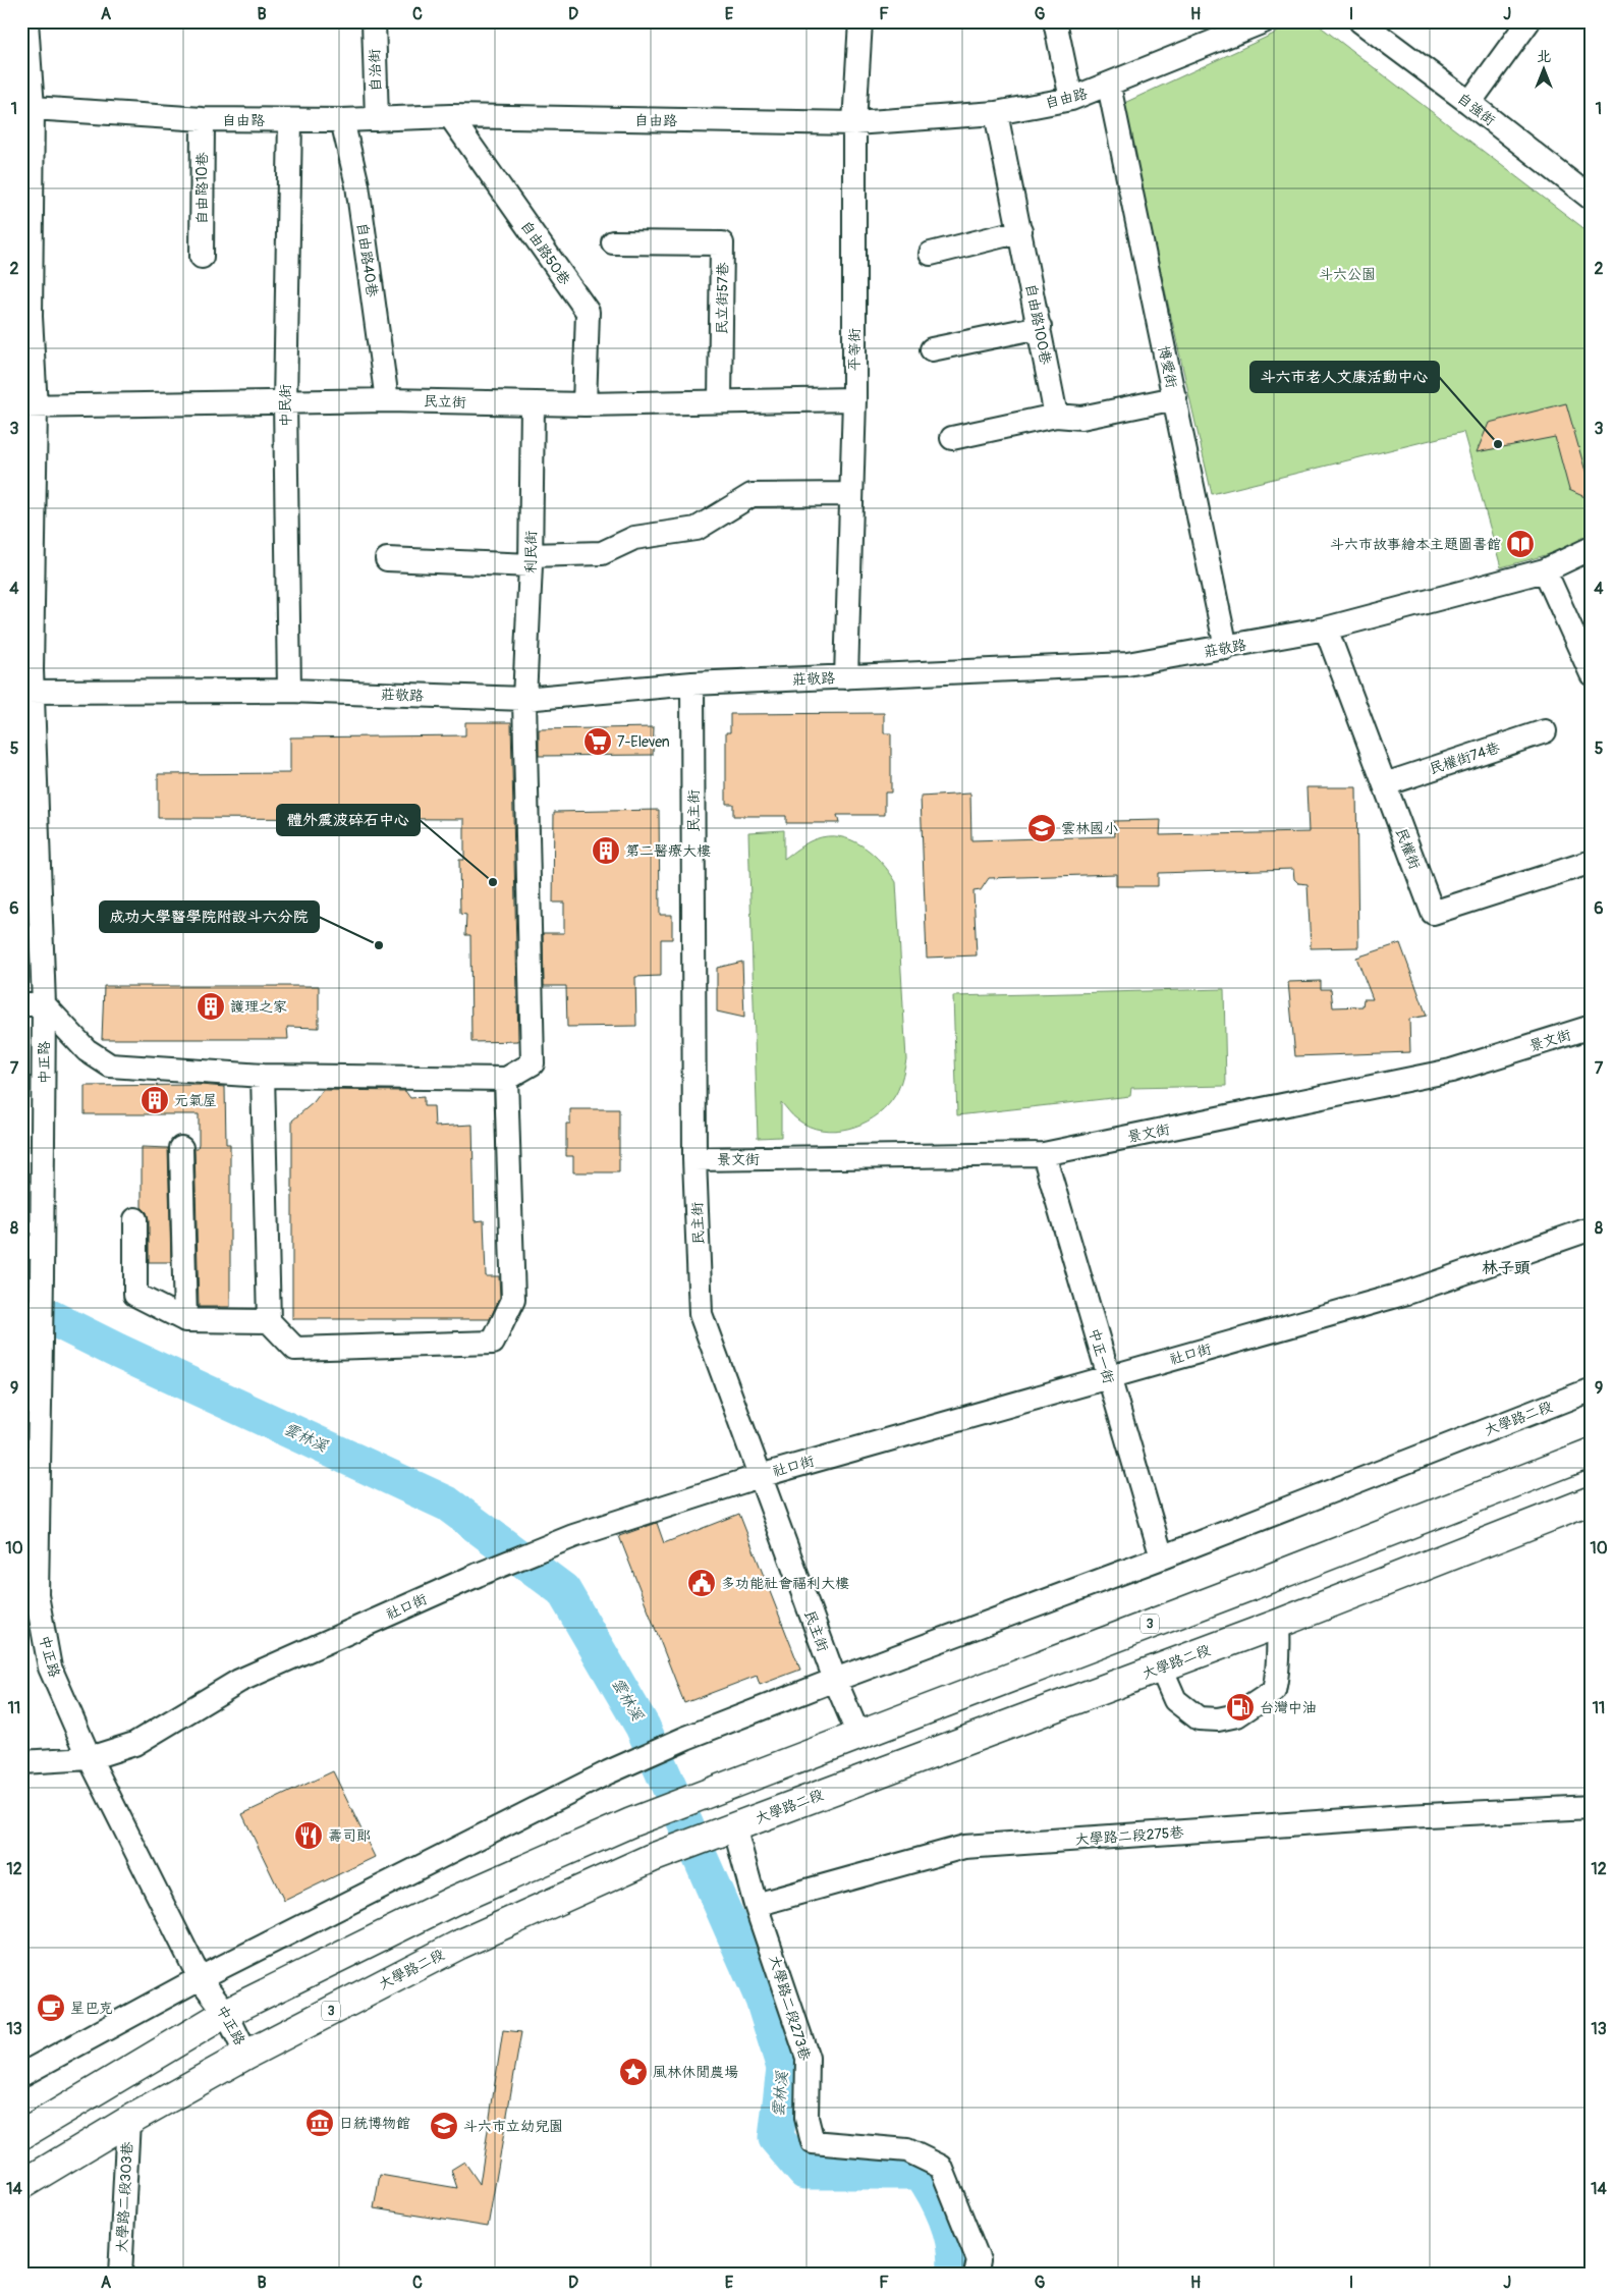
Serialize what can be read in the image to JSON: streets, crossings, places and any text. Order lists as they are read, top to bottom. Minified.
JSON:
{"streets":{"main road":["大學路二段","3"],"street":["自治街","自由路","自強街","自由路10巷","自由路50巷","自由路40巷","民立街57巷","自由路100巷","平等街","博愛街","民立街","中民街","利民街","莊敬路","民權街74巷","民主街","民權街","景文街","中正路","社口街","中正一街","大學路二段275巷","大學路二段273巷","大學路二段303巷"]},"crossings":[["自治街","自由路"],["自由路","自由路10巷"],["自由路","自由路50巷"],["自由路","自由路40巷"],["自由路","自由路100巷"],["自由路","平等街"],["自由路","博愛街"],["自由路","中民街"],["自由路","中正路"],["自由路50巷","民立街"],["自由路40巷","民立街"],["民立街57巷","民立街"],["平等街","民立街"],["平等街","莊敬路"],["博愛街","莊敬路"],["民立街","中民街"],["民立街","利民街"],["民立街","中正路"],["中民街","莊敬路"],["利民街","莊敬路"],["莊敬路","民主街"],["莊敬路","民權街"],["莊敬路","中正路"],["民權街74巷","民權街"],["民主街","景文街"],["民主街","社口街"],["民主街","大學路二段"],["民主街","3"],["景文街","中正一街"],["中正路","社口街"],["中正路","大學路二段"],["中正路","3"],["社口街","中正一街"],["中正一街","大學路二段"],["大學路二段","大學路二段303巷"],["大學路二段275巷","大學路二段273巷"]],"districts":["林子頭"],"water":["雲林溪"],"parks":["斗六公園"],"places":{"other":["斗六市老人文康活動中心","體外震波碎石中心","成功大學醫學院附設斗六分院"],"library":["斗六市故事繪本主題圖書館"],"supermarket":["7-Eleven"],"school or university":["雲林國小","斗六市立幼兒園"],"building":["第二醫療大樓","護理之家","元氣屋"],"public building":["多功能社會福利大樓"],"fuel station":["台灣中油"],"restaurant":["壽司郎"],"cafe":["星巴克"],"place":["風林休閒農場"],"museum":["日統博物館"]},"north":"top","grid":{"columns":["A","B","C","D","E","F","G","H","I","J"],"rows":["1","2","3","4","5","6","7","8","9","10","11","12","13","14"]}}
